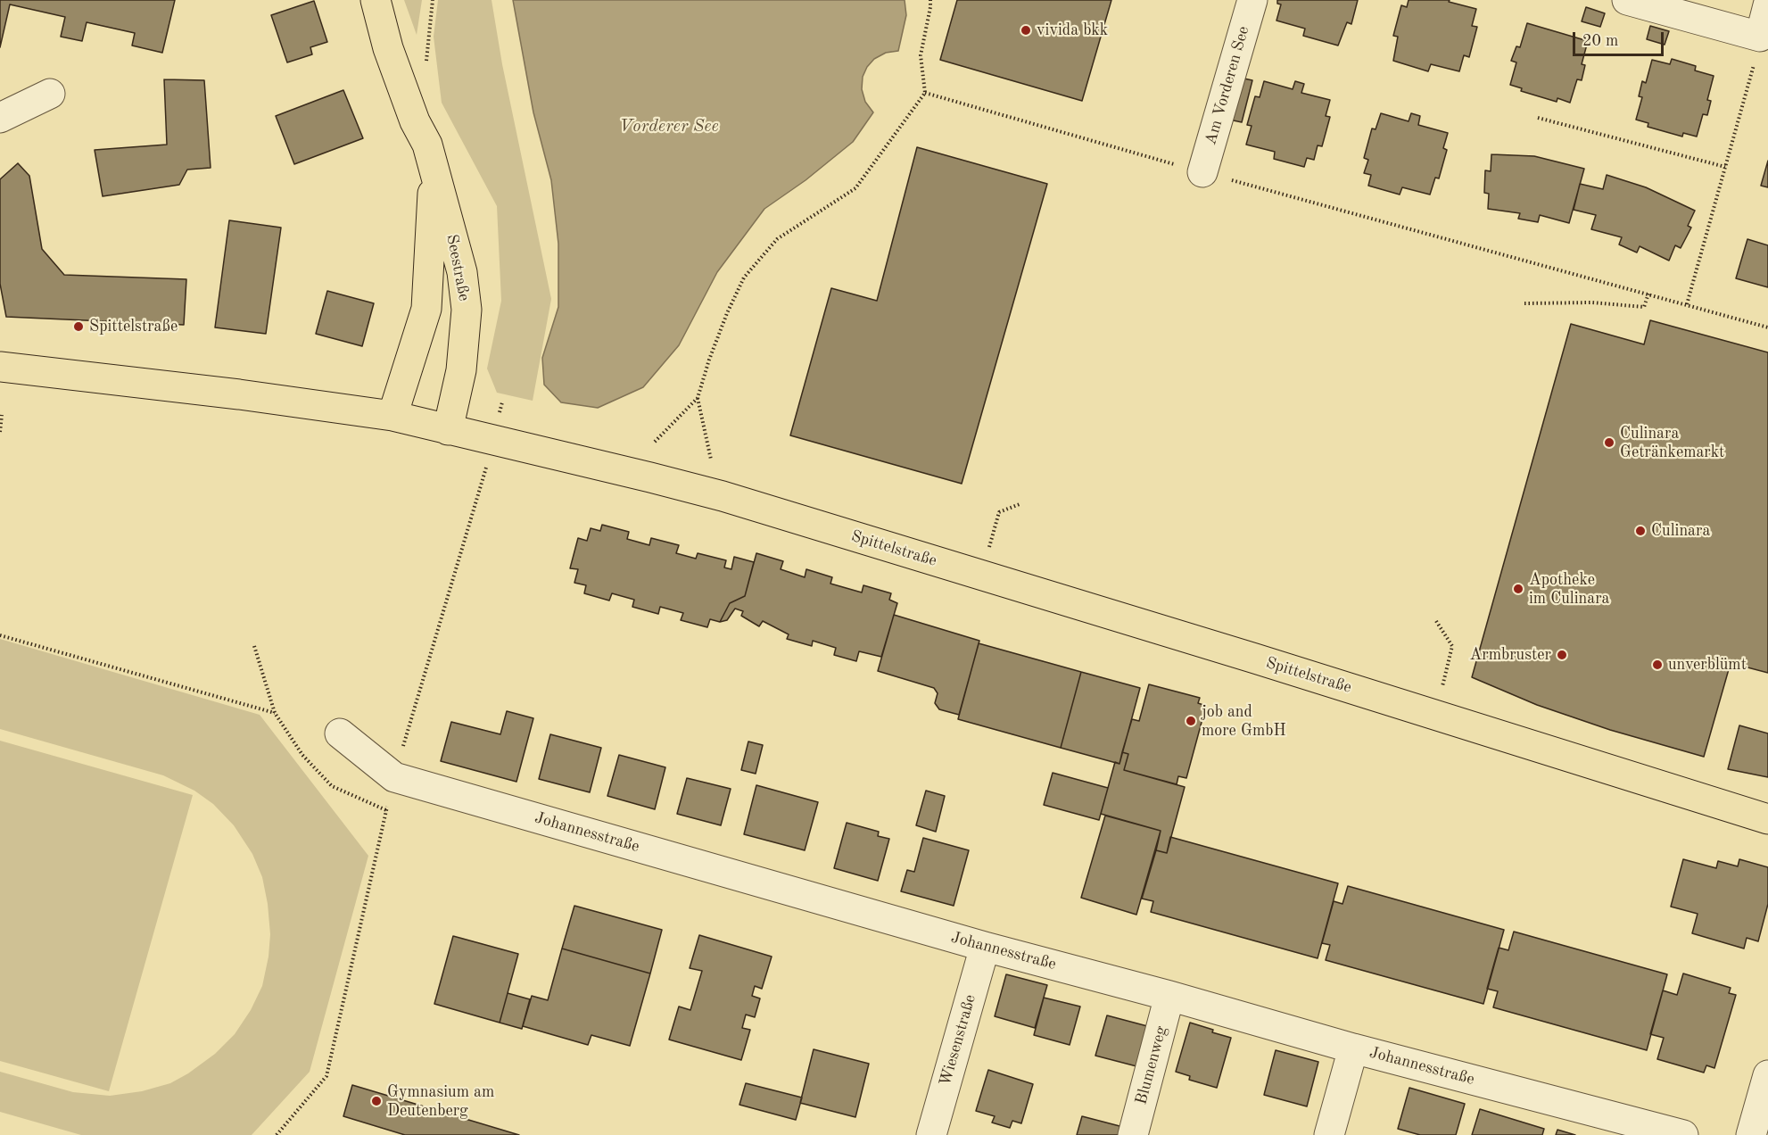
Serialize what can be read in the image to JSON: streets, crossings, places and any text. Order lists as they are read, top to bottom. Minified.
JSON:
{"streets":{"main road":["Seestraße","Spittelstraße"],"street":["Am Vorderen See","Johannesstraße","Wiesenstraße","Blumenweg"]},"crossings":[["Seestraße","Spittelstraße"],["Johannesstraße","Wiesenstraße"],["Johannesstraße","Blumenweg"]],"water":["Vorderer See"],"places":["vivida bkk","Spittelstraße","Culinara Getränkemarkt","Culinara","Apotheke im Culinara","Armbruster","unverblümt","job and more GmbH","Gymnasium am Deutenberg"],"scale_bar":"20 m"}
